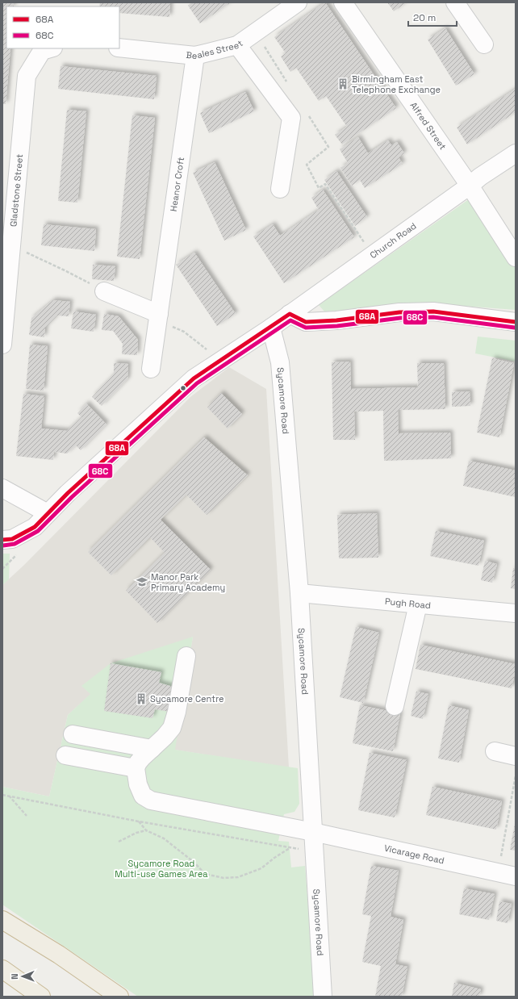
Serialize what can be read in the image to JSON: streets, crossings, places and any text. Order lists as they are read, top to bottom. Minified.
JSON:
{"streets":{"street":["Beales Street","Alfred Street","Heanor Croft","Gladstone Street","Church Road","Sycamore Road","Pugh Road","Vicarage Road"]},"crossings":[["Beales Street","Heanor Croft"],["Alfred Street","Church Road"],["Church Road","Sycamore Road"],["Sycamore Road","Pugh Road"],["Sycamore Road","Vicarage Road"]],"parks":["Sycamore Road Multi-use Games Area"],"places":{"building":["Birmingham East Telephone Exchange","Sycamore Centre"],"school or university":["Manor Park Primary Academy"]},"lines":["transit line 68A","transit line 68C"],"legend":["68A","68C"],"scale_bar":"20 m","north":"left"}
